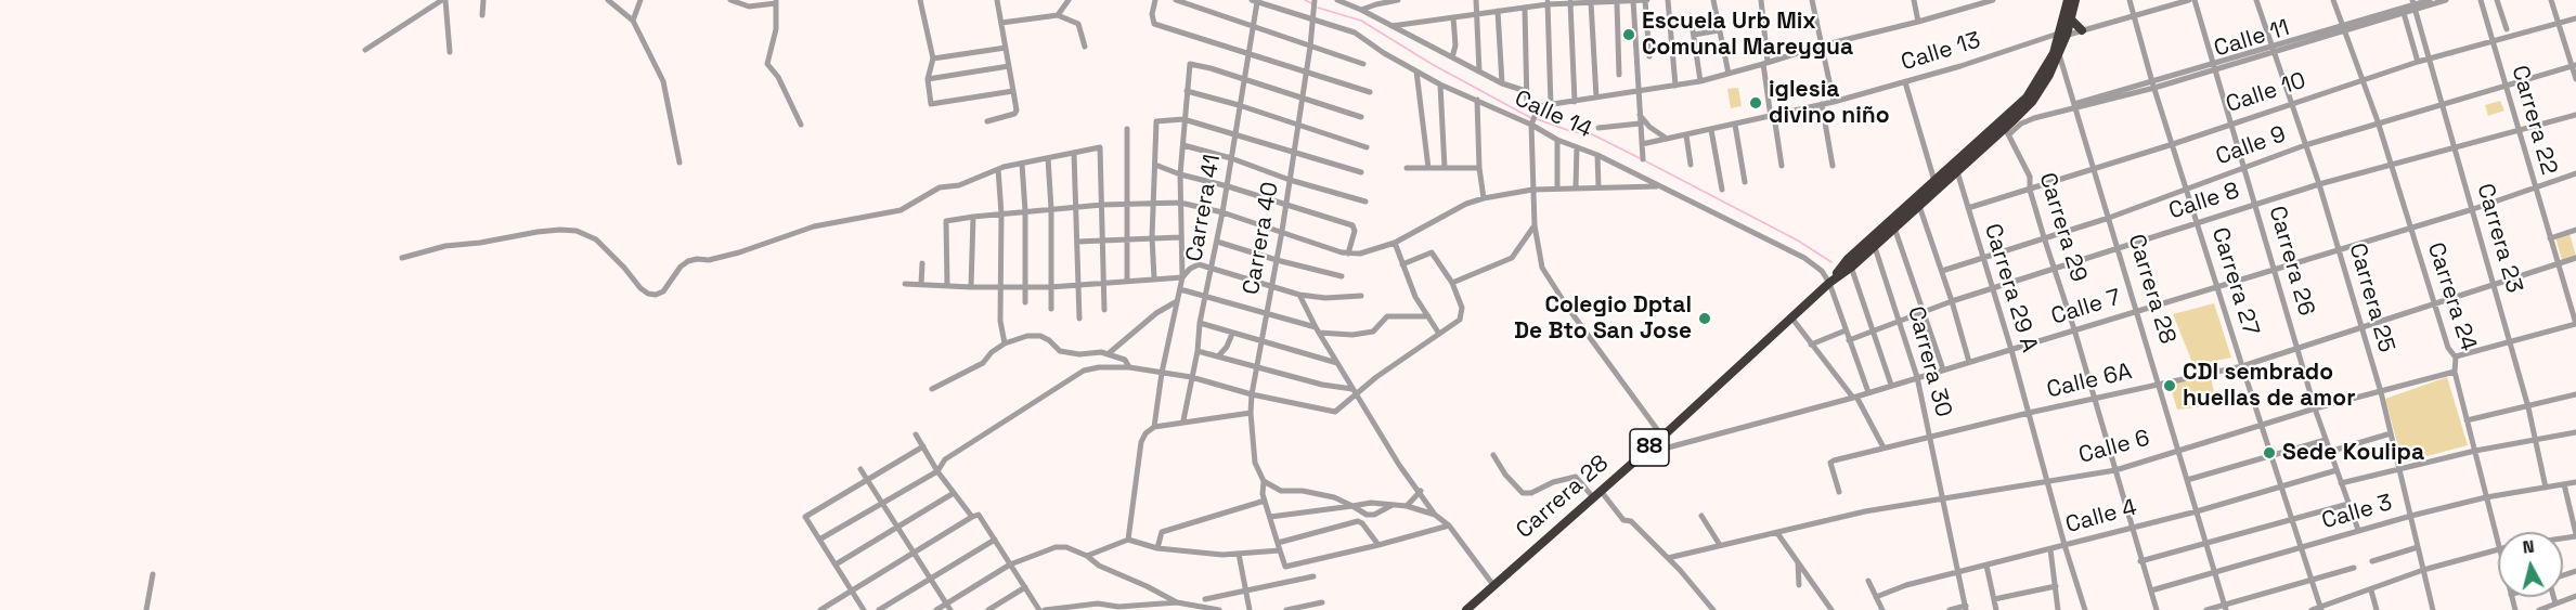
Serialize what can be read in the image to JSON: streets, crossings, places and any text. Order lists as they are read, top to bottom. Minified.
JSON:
{"streets":{"highway":["Carrera 28","88"],"street":["Calle 11","Calle 13","Calle 10","Calle 14","Carrera 22","Calle 9","Calle 8","Carrera 41","Carrera 29","Carrera 40","Carrera 23","Carrera 26","Carrera 27","Carrera 29 A","Carrera 24","Carrera 25","Calle 7","Carrera 30","Calle 6A","Calle 6","Calle 3","Calle 4"]},"crossings":[["Calle 11","Carrera 29"],["Calle 11","Carrera 23"],["Calle 11","Carrera 26"],["Calle 11","Carrera 27"],["Calle 11","Carrera 28"],["Calle 11","Carrera 24"],["Calle 11","Carrera 25"],["Calle 13","Carrera 27"],["Calle 13","Carrera 28"],["Calle 10","Carrera 22"],["Calle 10","Carrera 29"],["Calle 10","Carrera 23"],["Calle 10","Carrera 26"],["Calle 10","Carrera 27"],["Calle 10","Carrera 29 A"],["Calle 10","Carrera 28"],["Calle 10","Carrera 24"],["Calle 10","Carrera 25"],["Calle 14","Carrera 41"],["Calle 14","Carrera 40"],["Calle 14","Carrera 28"],["Carrera 22","Calle 9"],["Carrera 22","Calle 8"],["Carrera 22","Calle 7"],["Carrera 22","Calle 6A"],["Calle 9","Carrera 29"],["Calle 9","Carrera 23"],["Calle 9","Carrera 26"],["Calle 9","Carrera 27"],["Calle 9","Carrera 29 A"],["Calle 9","Carrera 28"],["Calle 9","Carrera 24"],["Calle 9","Carrera 25"],["Calle 8","Carrera 29"],["Calle 8","Carrera 23"],["Calle 8","Carrera 26"],["Calle 8","Carrera 27"],["Calle 8","Carrera 29 A"],["Calle 8","Carrera 28"],["Calle 8","Carrera 24"],["Calle 8","Carrera 25"],["Calle 8","Carrera 30"],["Carrera 29","Carrera 28"],["Carrera 29","Calle 7"],["Carrera 29","Calle 6A"],["Carrera 29","Calle 6"],["Carrera 29","Calle 3"],["Carrera 29","Calle 4"],["Carrera 23","Calle 7"],["Carrera 23","Calle 6A"],["Carrera 23","Calle 3"],["Carrera 26","Calle 7"],["Carrera 26","Calle 6A"],["Carrera 26","Calle 6"],["Carrera 26","Calle 3"],["Carrera 26","Calle 4"],["Carrera 27","Calle 7"],["Carrera 27","Calle 6A"],["Carrera 27","Calle 6"],["Carrera 27","Calle 3"],["Carrera 27","Calle 4"],["Carrera 29 A","Carrera 28"],["Carrera 29 A","Calle 7"],["Carrera 29 A","Calle 6A"],["Carrera 29 A","Calle 6"],["Carrera 29 A","Calle 4"],["Carrera 28","Calle 7"],["Carrera 28","Carrera 30"],["Carrera 28","Calle 6A"],["Carrera 28","Calle 6"],["Carrera 28","Calle 3"],["Carrera 28","Calle 4"],["Carrera 24","Calle 7"],["Carrera 24","Calle 6A"],["Carrera 24","Calle 6"],["Carrera 24","Calle 3"],["Carrera 25","Calle 7"],["Carrera 25","Calle 6A"],["Carrera 25","Calle 6"],["Carrera 25","Calle 3"],["Calle 7","Carrera 30"],["Carrera 30","Calle 6A"],["Carrera 30","Calle 6"],["Carrera 30","Calle 4"]],"places":["Escuela Urb Mix Comunal Mareygua","iglesia divino niño","Colegio Dptal De Bto San Jose","CDI sembrado huellas de amor","Sede Koulipa"],"north":"top"}
